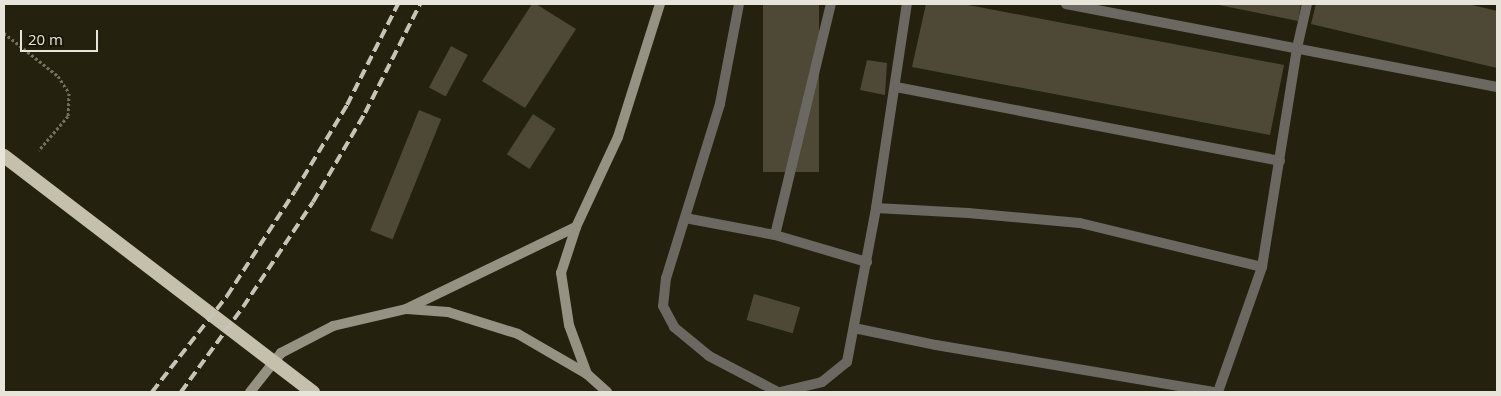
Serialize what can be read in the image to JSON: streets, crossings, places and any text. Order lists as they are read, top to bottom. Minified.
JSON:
{"scale_bar":"20 m"}
